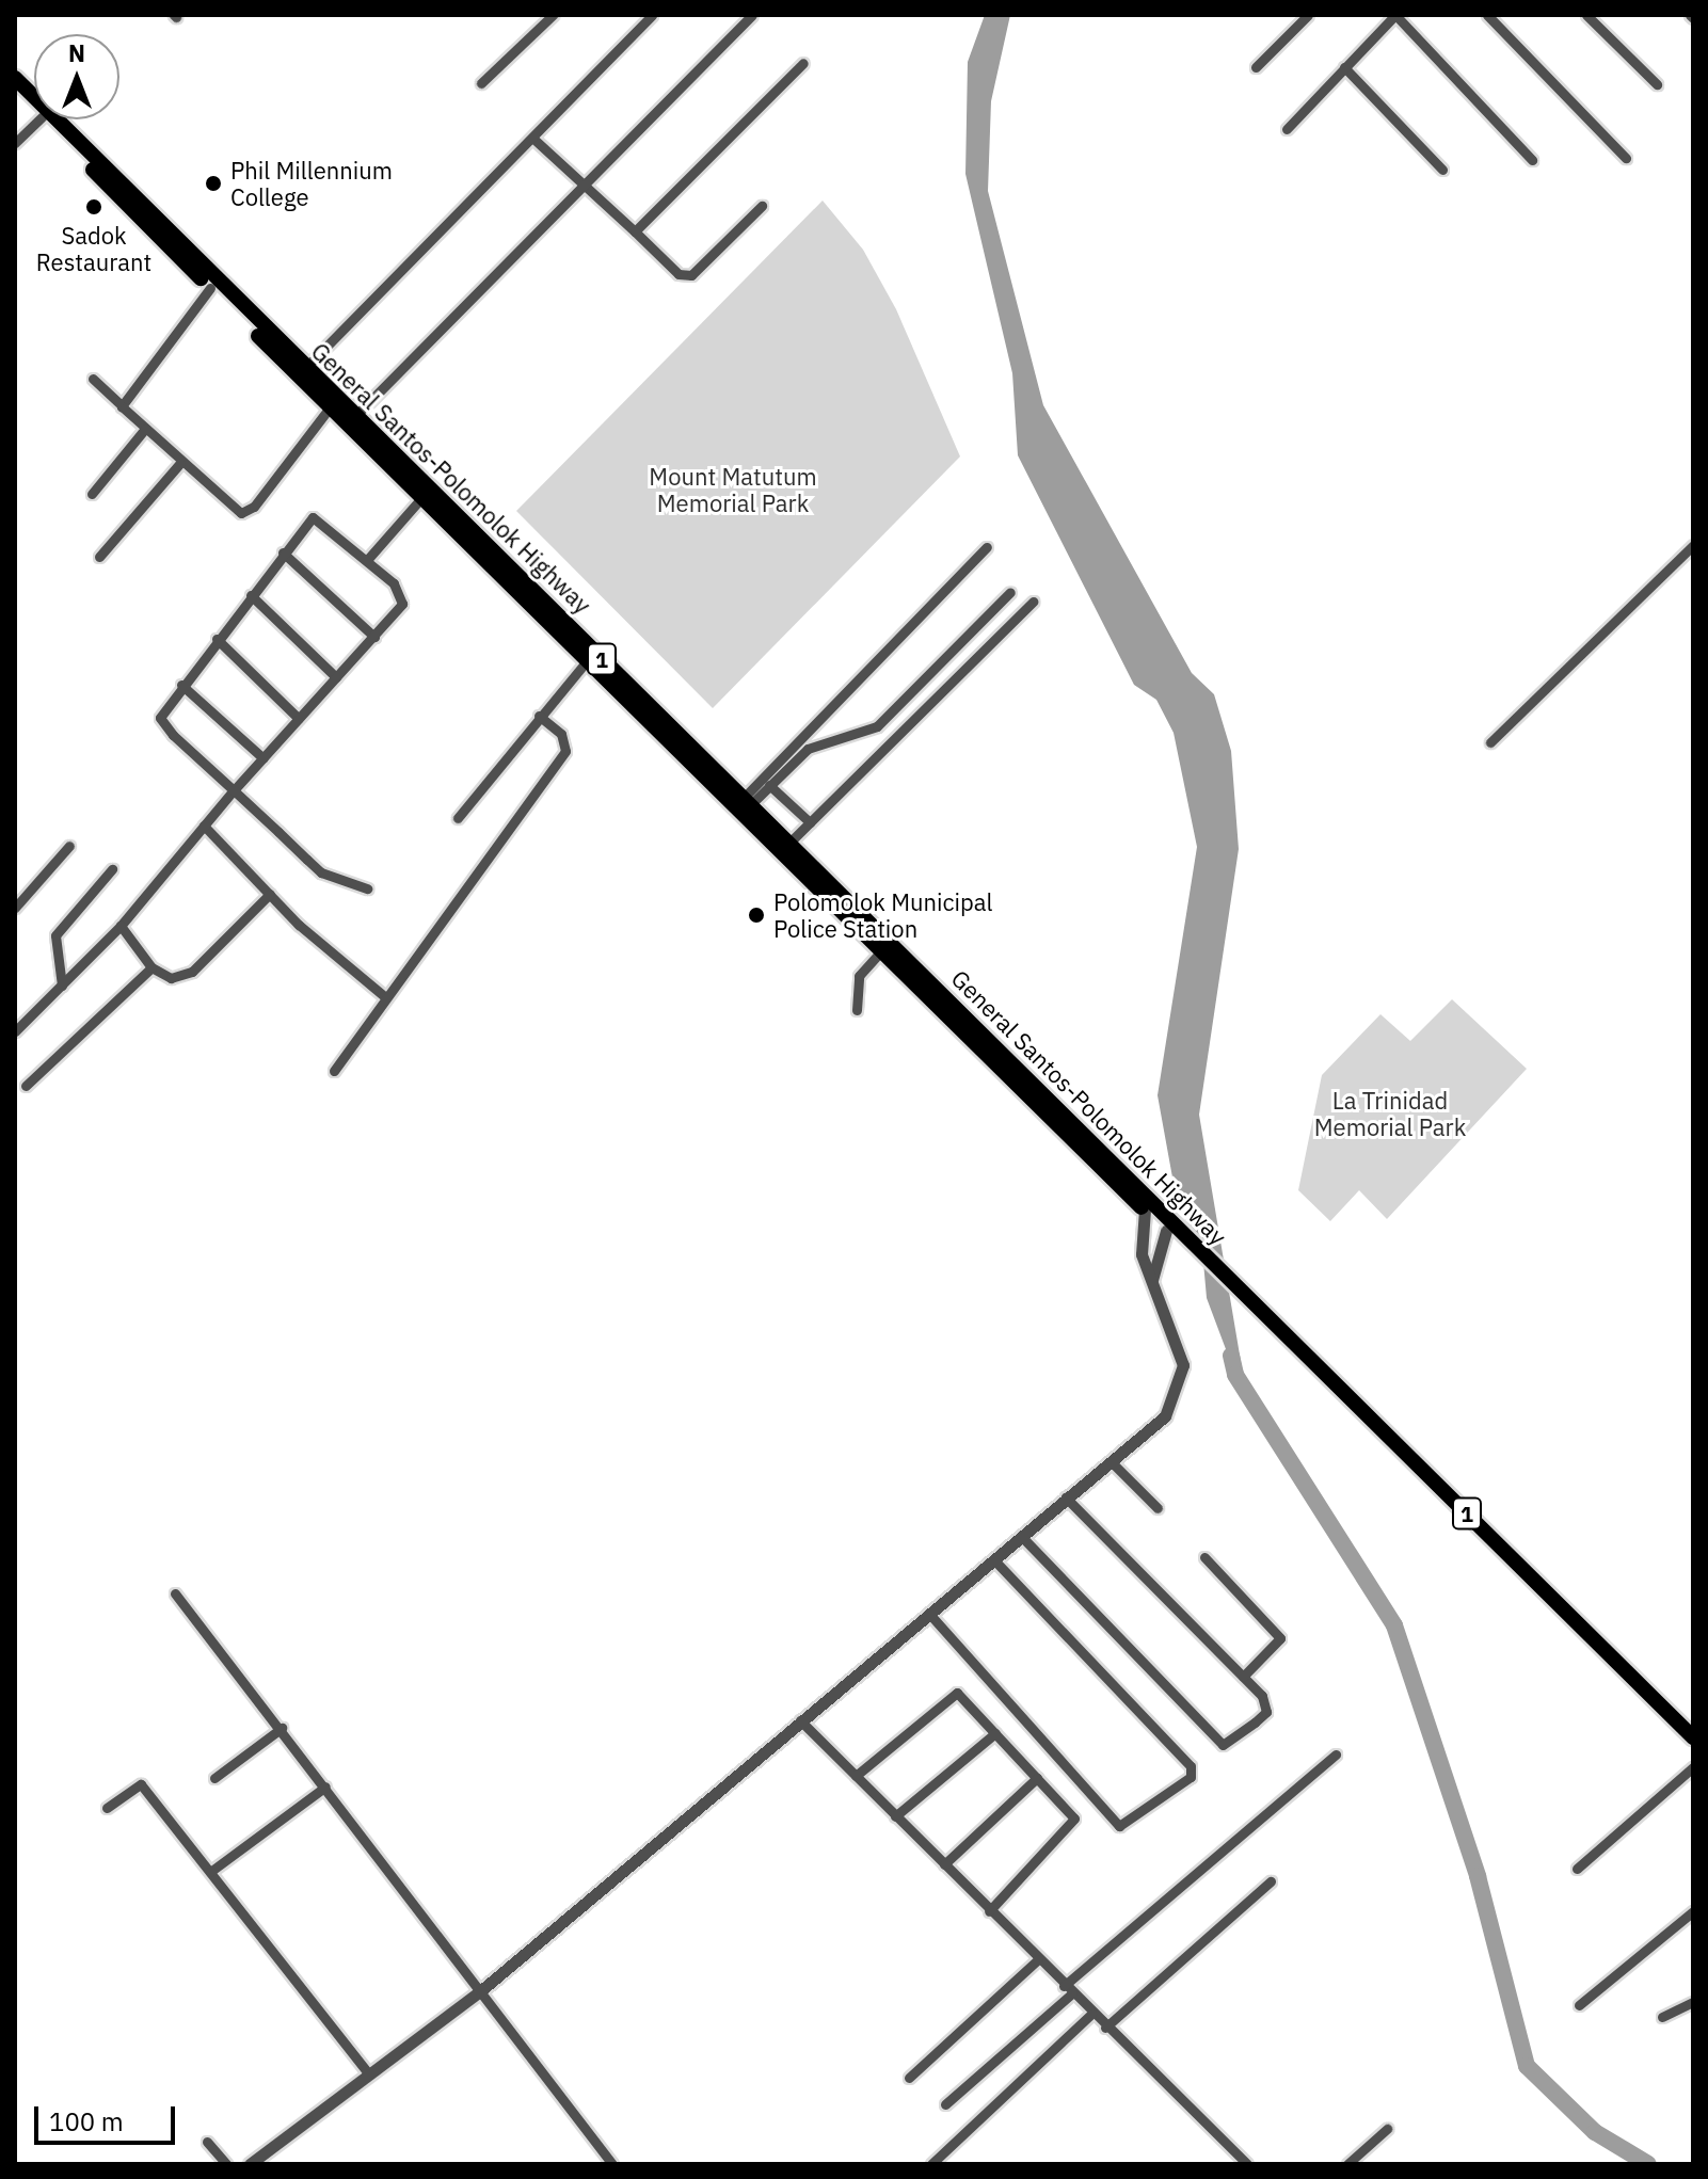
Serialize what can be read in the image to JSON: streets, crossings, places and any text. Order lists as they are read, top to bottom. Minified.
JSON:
{"streets":{"highway":["General Santos-Polomolok Highway","1"]},"crossings":[["General Santos-Polomolok Highway","1"]],"parks":["Mount Matutum Memorial Park","La Trinidad Memorial Park"],"places":["Phil Millennium College","Sadok Restaurant","Polomolok Municipal Police Station"],"scale_bar":"100 m","north":"top"}
